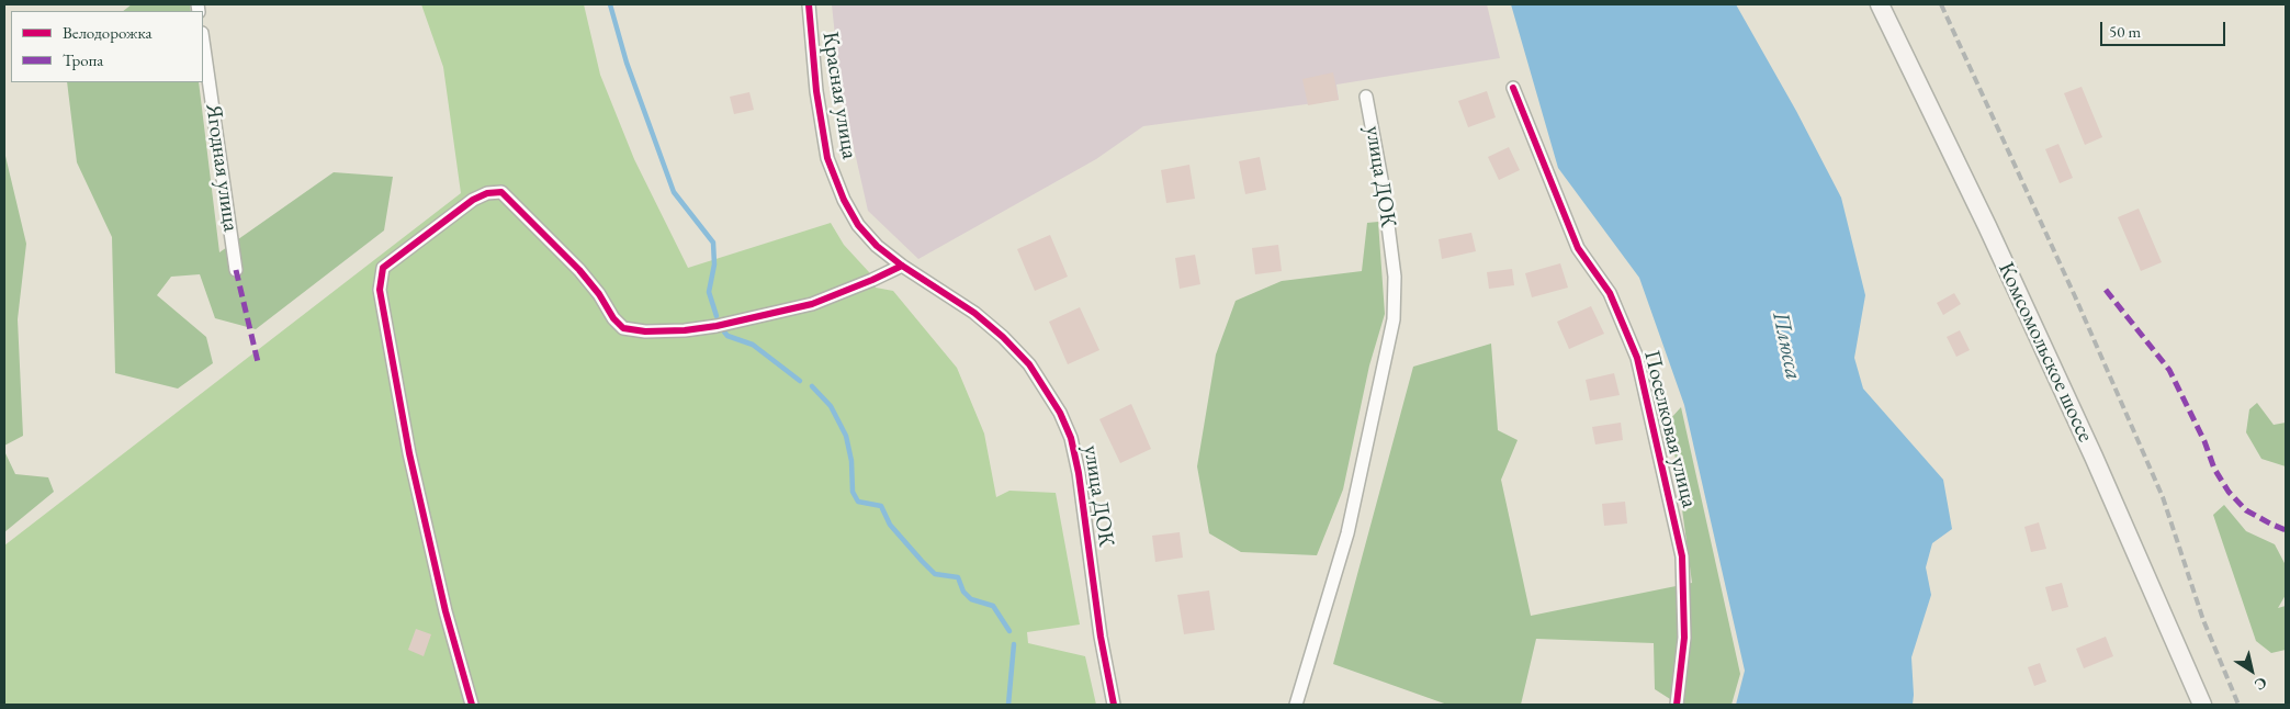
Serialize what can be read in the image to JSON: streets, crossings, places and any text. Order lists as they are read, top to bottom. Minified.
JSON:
{"streets":{"main road":["Комсомольское шоссе"],"street":["Красная улица","Ягодная улица","улица ДОК","Поселковая улица"]},"crossings":[["Красная улица","улица ДОК"]],"water":["Плюсса"],"legend":["Велодорожка","Тропа"],"scale_bar":"50 m","north":"bottom right"}
